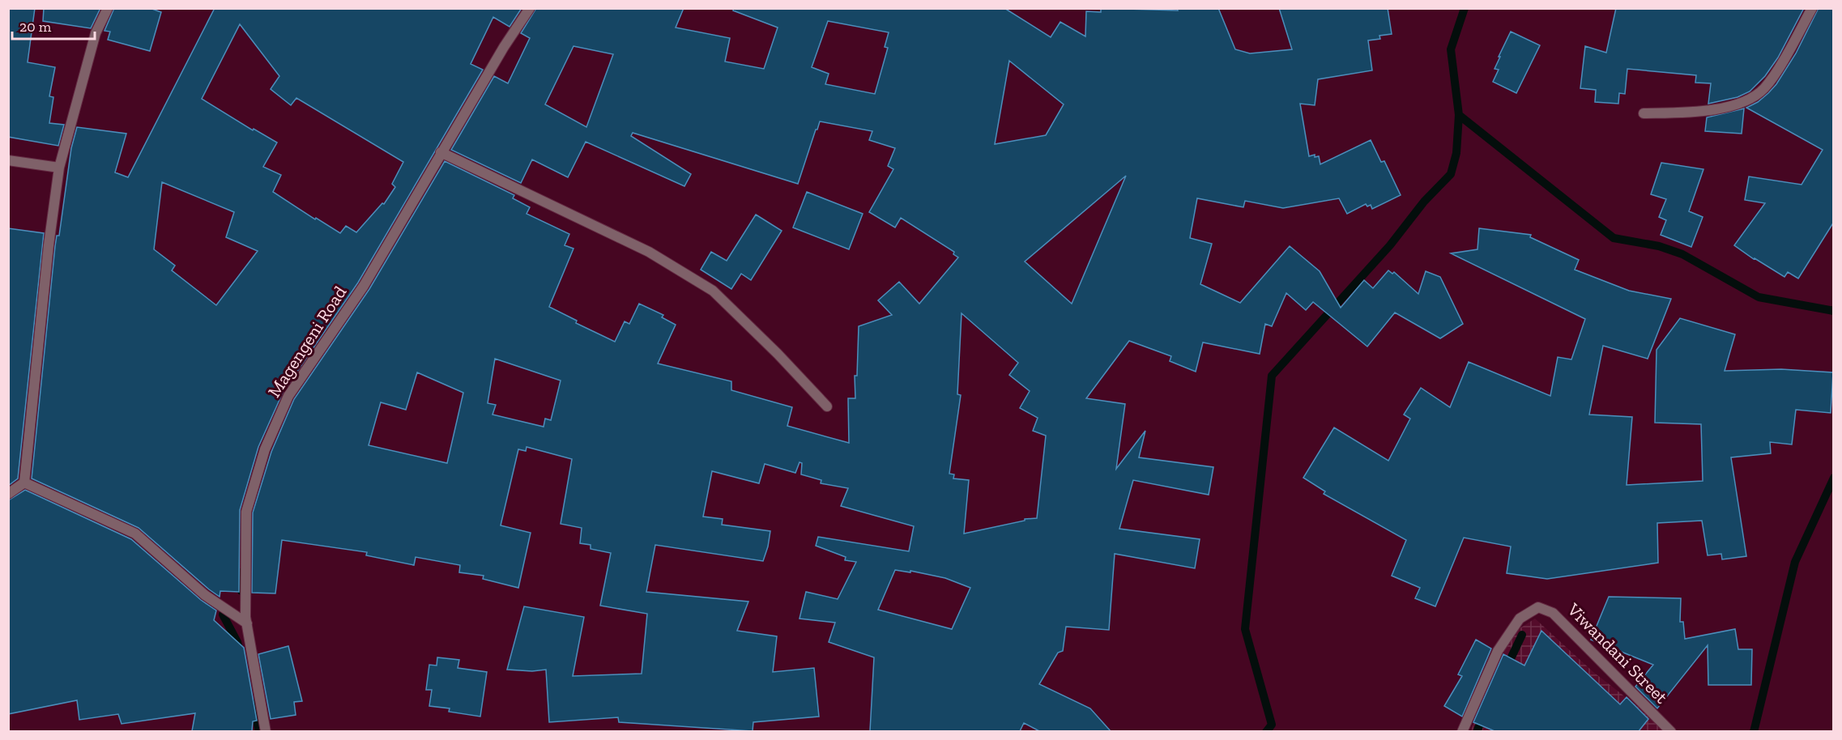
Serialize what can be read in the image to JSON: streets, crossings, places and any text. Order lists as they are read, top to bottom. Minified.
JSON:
{"streets":{"street":["Magengeni Road","Viwandani Street"]},"scale_bar":"20 m"}
